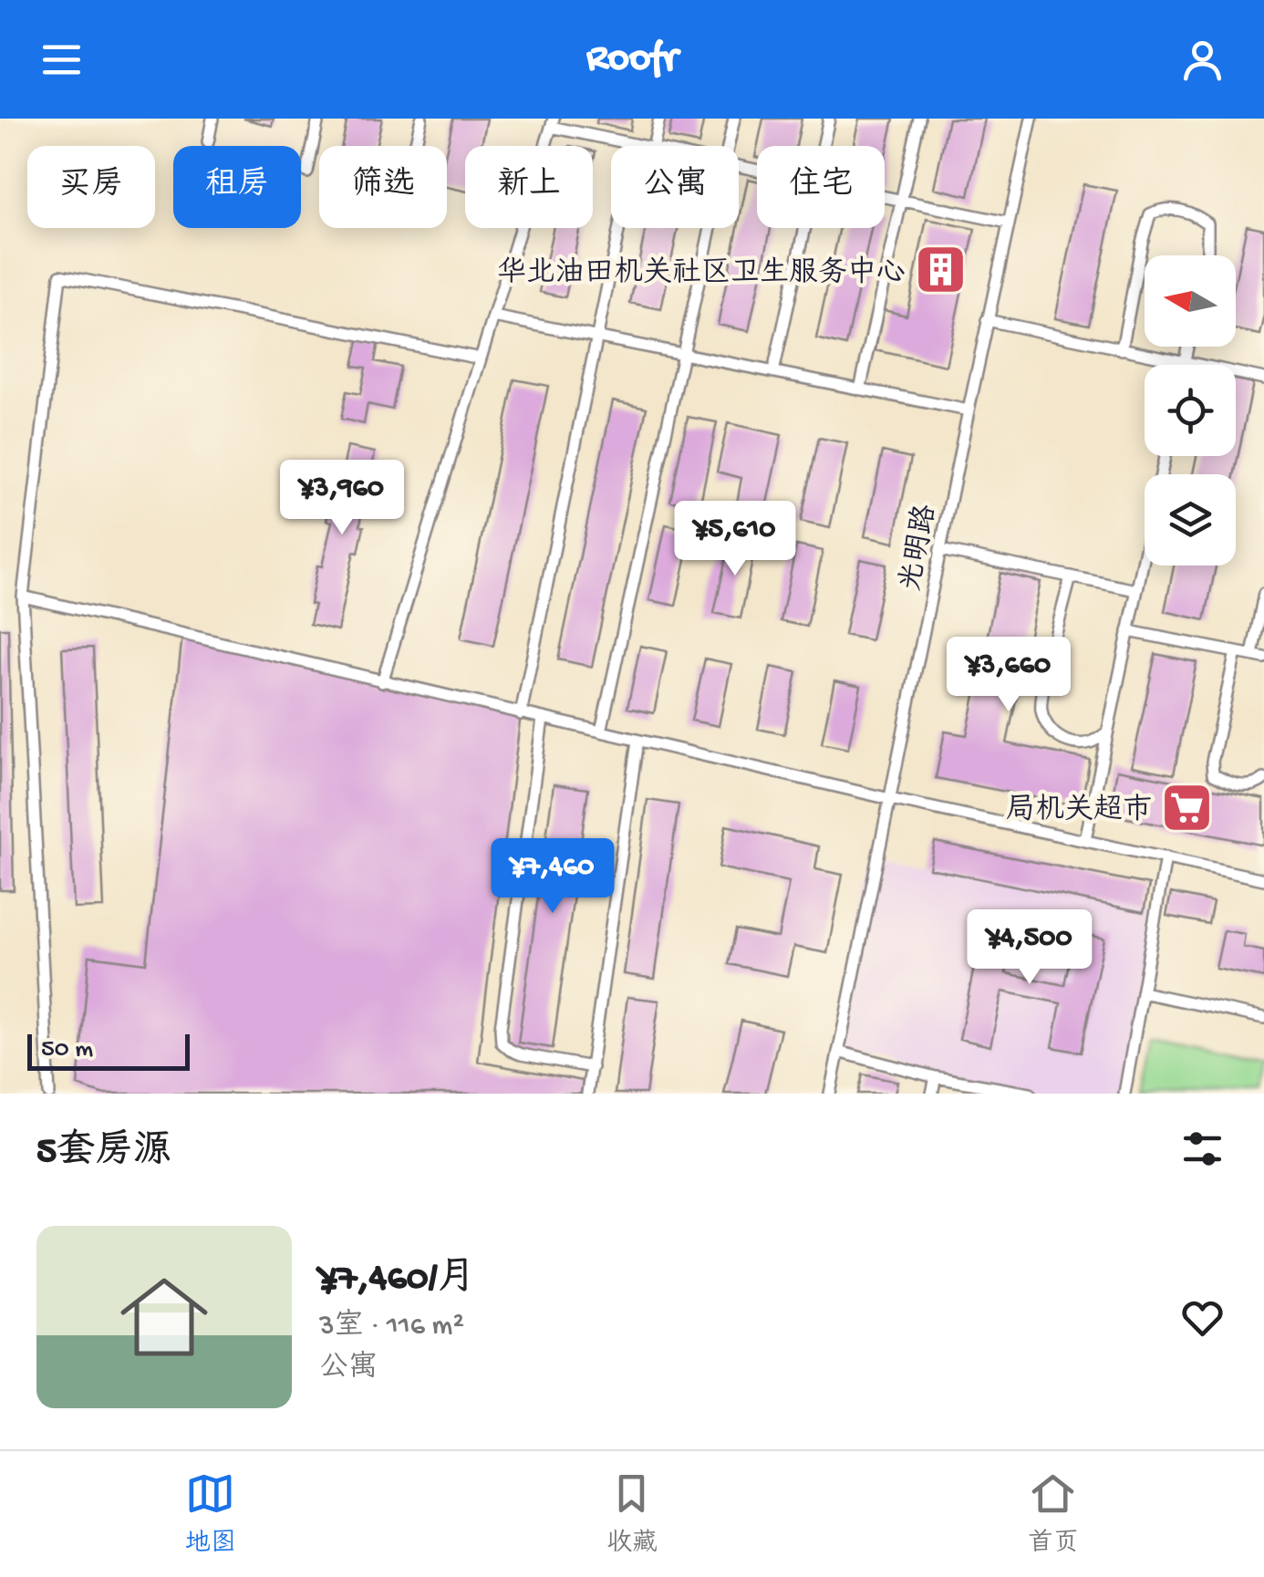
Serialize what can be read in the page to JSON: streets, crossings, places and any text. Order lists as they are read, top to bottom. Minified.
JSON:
{"streets":{"lane":["光明路"]},"places":{"building":["华北油田机关社区卫生服务中心"],"supermarket":["局机关超市"]},"scale_bar":"50 m","north":"left","page":{"header":"Roofr","chip":["买房","租房","筛选","新上","公寓","住宅"],"price":["¥3,960","¥5,610","¥3,660","¥7,460","¥4,500"],"scale":"50 m","heading":"5套房源","list":[{"name":"¥7,460/月","note":"3室 · 116 m² · 公寓"}],"tabs":["地图","收藏","首页"]}}
